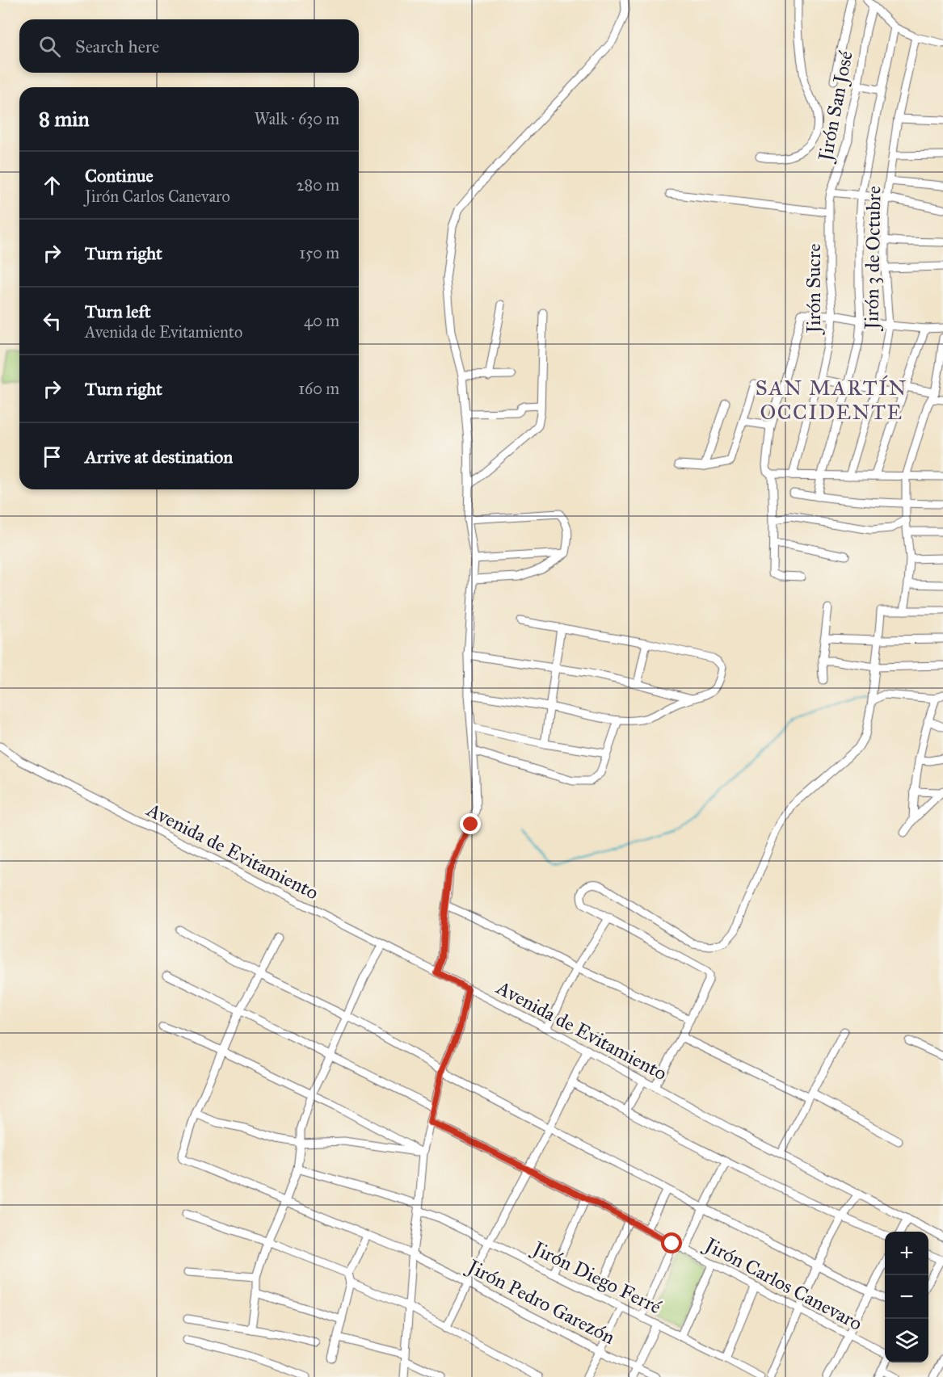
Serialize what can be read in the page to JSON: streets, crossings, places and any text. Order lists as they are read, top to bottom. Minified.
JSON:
{"streets":{"street":["Jirón San José","Jirón 3 de Octubre","Jirón Sucre","Avenida de Evitamiento","Jirón Diego Ferré","Jirón Carlos Canevaro","Jirón Pedro Garezón"]},"crossings":[["Jirón San José","Jirón Sucre"]],"districts":["SAN MARTÍN OCCIDENTE"],"page":{"search":"Search here","heading":["8 min","Walk · 630 m"],"list":[["Continue","Jirón Carlos Canevaro","280 m"],["Turn right","150 m"],["Turn left","Avenida de Evitamiento","40 m"],["Turn right","160 m"],"Arrive at destination"],"map_buttons":["+","−"]}}
